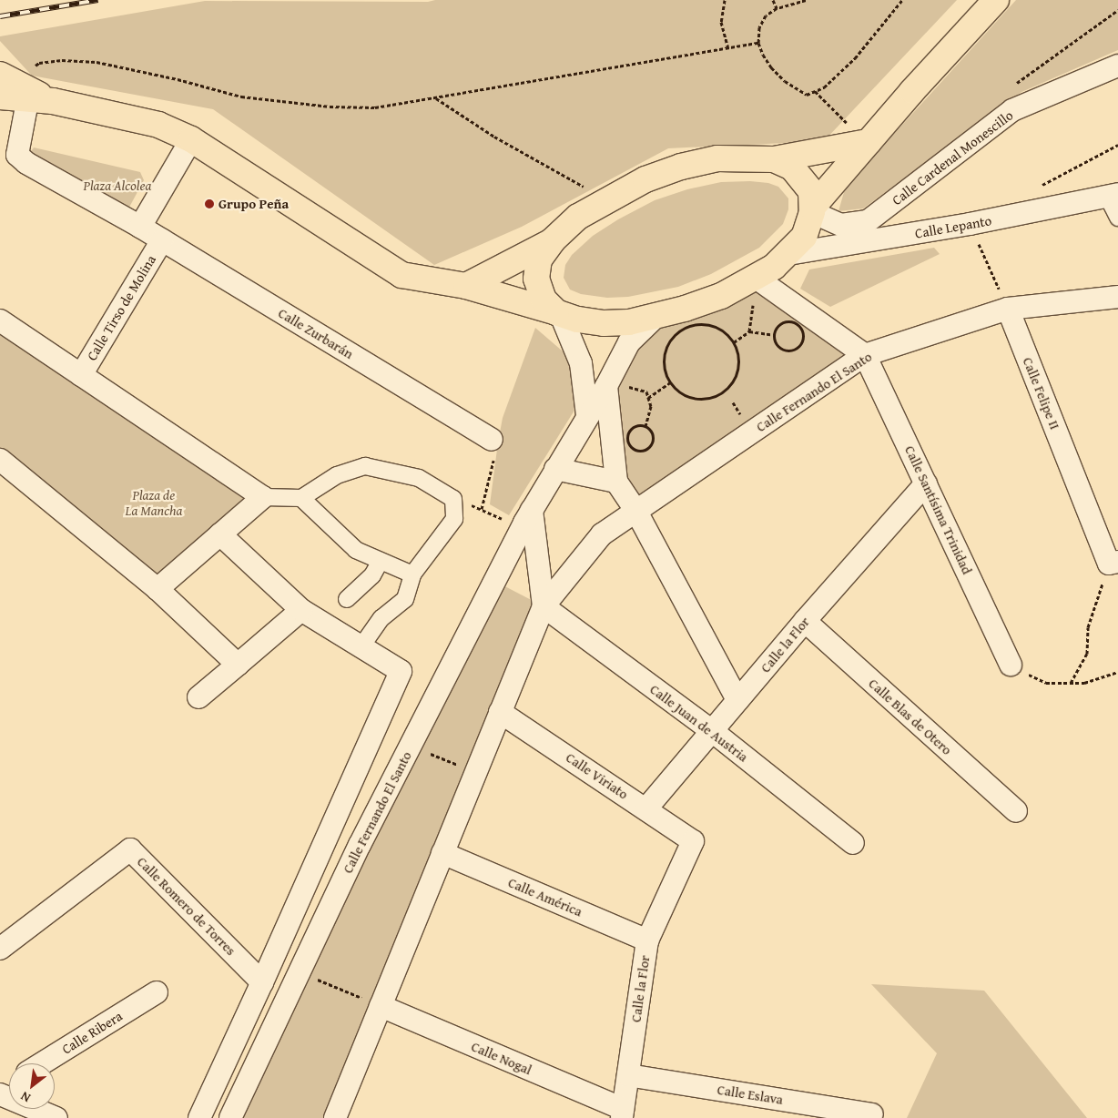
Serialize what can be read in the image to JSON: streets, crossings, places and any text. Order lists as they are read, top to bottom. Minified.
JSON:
{"streets":{"street":["Calle Cardenal Monescillo","Calle Lepanto","Calle Tirso de Molina","Calle Zurbarán","Calle Fernando El Santo","Calle Felipe II","Calle Santísima Trinidad","Calle la Flor","Calle Blas de Otero","Calle Juan de Austria","Calle Viriato","Calle América","Calle Romero de Torres","Calle Ribera","Calle Nogal","Calle Eslava"]},"crossings":[["Calle Tirso de Molina","Calle Zurbarán"],["Calle Fernando El Santo","Calle Felipe II"],["Calle Fernando El Santo","Calle Santísima Trinidad"],["Calle Fernando El Santo","Calle Juan de Austria"],["Calle Fernando El Santo","Calle Viriato"],["Calle Fernando El Santo","Calle América"],["Calle Fernando El Santo","Calle Nogal"],["Calle Santísima Trinidad","Calle la Flor"],["Calle la Flor","Calle Blas de Otero"],["Calle la Flor","Calle Juan de Austria"],["Calle la Flor","Calle Viriato"],["Calle la Flor","Calle América"],["Calle la Flor","Calle Nogal"],["Calle la Flor","Calle Eslava"]],"parks":["Plaza Alcolea","Plaza de La Mancha"],"places":["Grupo Peña"],"north":"bottom left"}
